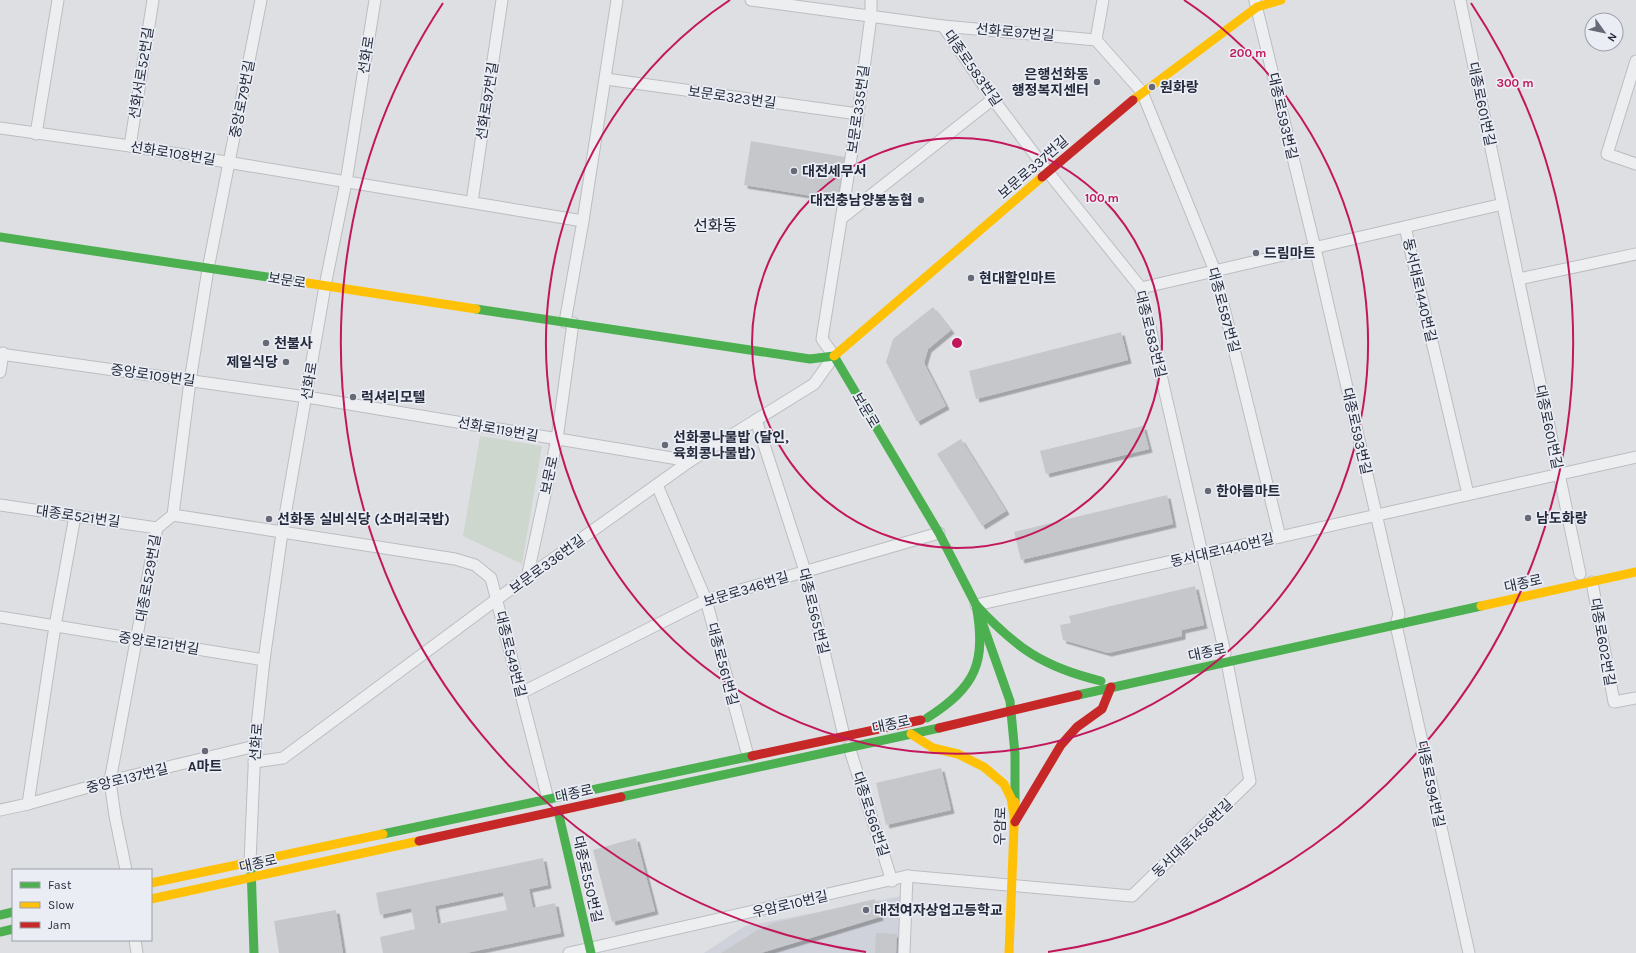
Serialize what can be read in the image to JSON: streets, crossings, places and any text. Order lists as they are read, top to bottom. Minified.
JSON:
{"streets":{"main road":["선화로","보문로337번길","보문로","대종로","우암로","대종로550번길"],"street":["선화로97번길","대종로583번길","선화서로52번길","보문로323번길","중앙로79번길","대종로601번길","보문로335번길","대종로593번길","선화로108번길","동서대로1440번길","대종로587번길","중앙로109번길","선화로119번길","대종로521번길","보문로336번길","대종로529번길","보문로346번길","대종로565번길","대종로602번길","중앙로121번길","대종로549번길","대종로561번길","중앙로137번길","대종로594번길","대종로566번길","동서대로1456번길","우암로10번길"]},"crossings":[["선화로97번길","대종로583번길"],["선화로97번길","보문로335번길"],["선화로97번길","대종로587번길"],["선화로","선화로108번길"],["선화로","보문로"],["선화로","중앙로109번길"],["선화로","선화로119번길"],["선화로","보문로336번길"],["선화로","대종로"],["선화로","중앙로121번길"],["선화로","대종로549번길"],["선화로","중앙로137번길"],["대종로583번길","보문로337번길"],["대종로583번길","동서대로1440번길"],["대종로583번길","대종로"],["대종로583번길","동서대로1456번길"],["선화서로52번길","선화로108번길"],["보문로323번길","보문로335번길"],["중앙로79번길","선화로108번길"],["중앙로79번길","보문로"],["대종로601번길","동서대로1440번길"],["대종로601번길","대종로"],["대종로601번길","대종로602번길"],["보문로335번길","보문로337번길"],["보문로335번길","보문로"],["보문로335번길","보문로336번길"],["대종로593번길","보문로337번길"],["대종로593번길","동서대로1440번길"],["대종로593번길","대종로"],["대종로593번길","대종로594번길"],["보문로337번길","보문로"],["보문로337번길","대종로587번길"],["보문로337번길","보문로336번길"],["보문로","동서대로1440번길"],["보문로","선화로119번길"],["보문로","보문로336번길"],["보문로","보문로346번길"],["보문로","우암로"],["동서대로1440번길","대종로587번길"],["중앙로109번길","선화로119번길"],["선화로119번길","보문로336번길"],["대종로521번길","대종로529번길"],["보문로336번길","대종로565번길"],["보문로336번길","대종로549번길"],["보문로336번길","대종로561번길"],["대종로529번길","중앙로121번길"],["대종로529번길","중앙로137번길"],["대종로","대종로565번길"],["대종로","대종로602번길"],["대종로","대종로549번길"],["대종로","대종로561번길"],["대종로","대종로594번길"],["대종로","대종로566번길"],["대종로","우암로"],["대종로","동서대로1456번길"],["대종로","대종로550번길"],["보문로346번길","대종로565번길"],["보문로346번길","대종로549번길"],["보문로346번길","대종로561번길"],["대종로566번길","우암로10번길"],["우암로","동서대로1456번길"],["우암로","우암로10번길"],["동서대로1456번길","우암로10번길"],["대종로550번길","우암로10번길"]],"districts":["선화동"],"places":["은행선화동 행정복지센터","원화랑","대전세무서","대전충남양봉농협","드림마트","현대할인마트","천불사","제일식당","럭셔리모텔","선화콩나물밥 (달인, 육회콩나물밥)","한아름마트","남도화랑","선화동 실비식당 (소머리국밥)","A마트","대전여자상업고등학교"],"legend":["Fast","Slow","Jam"],"north":"bottom right","rings":["200 m","300 m","100 m"]}
